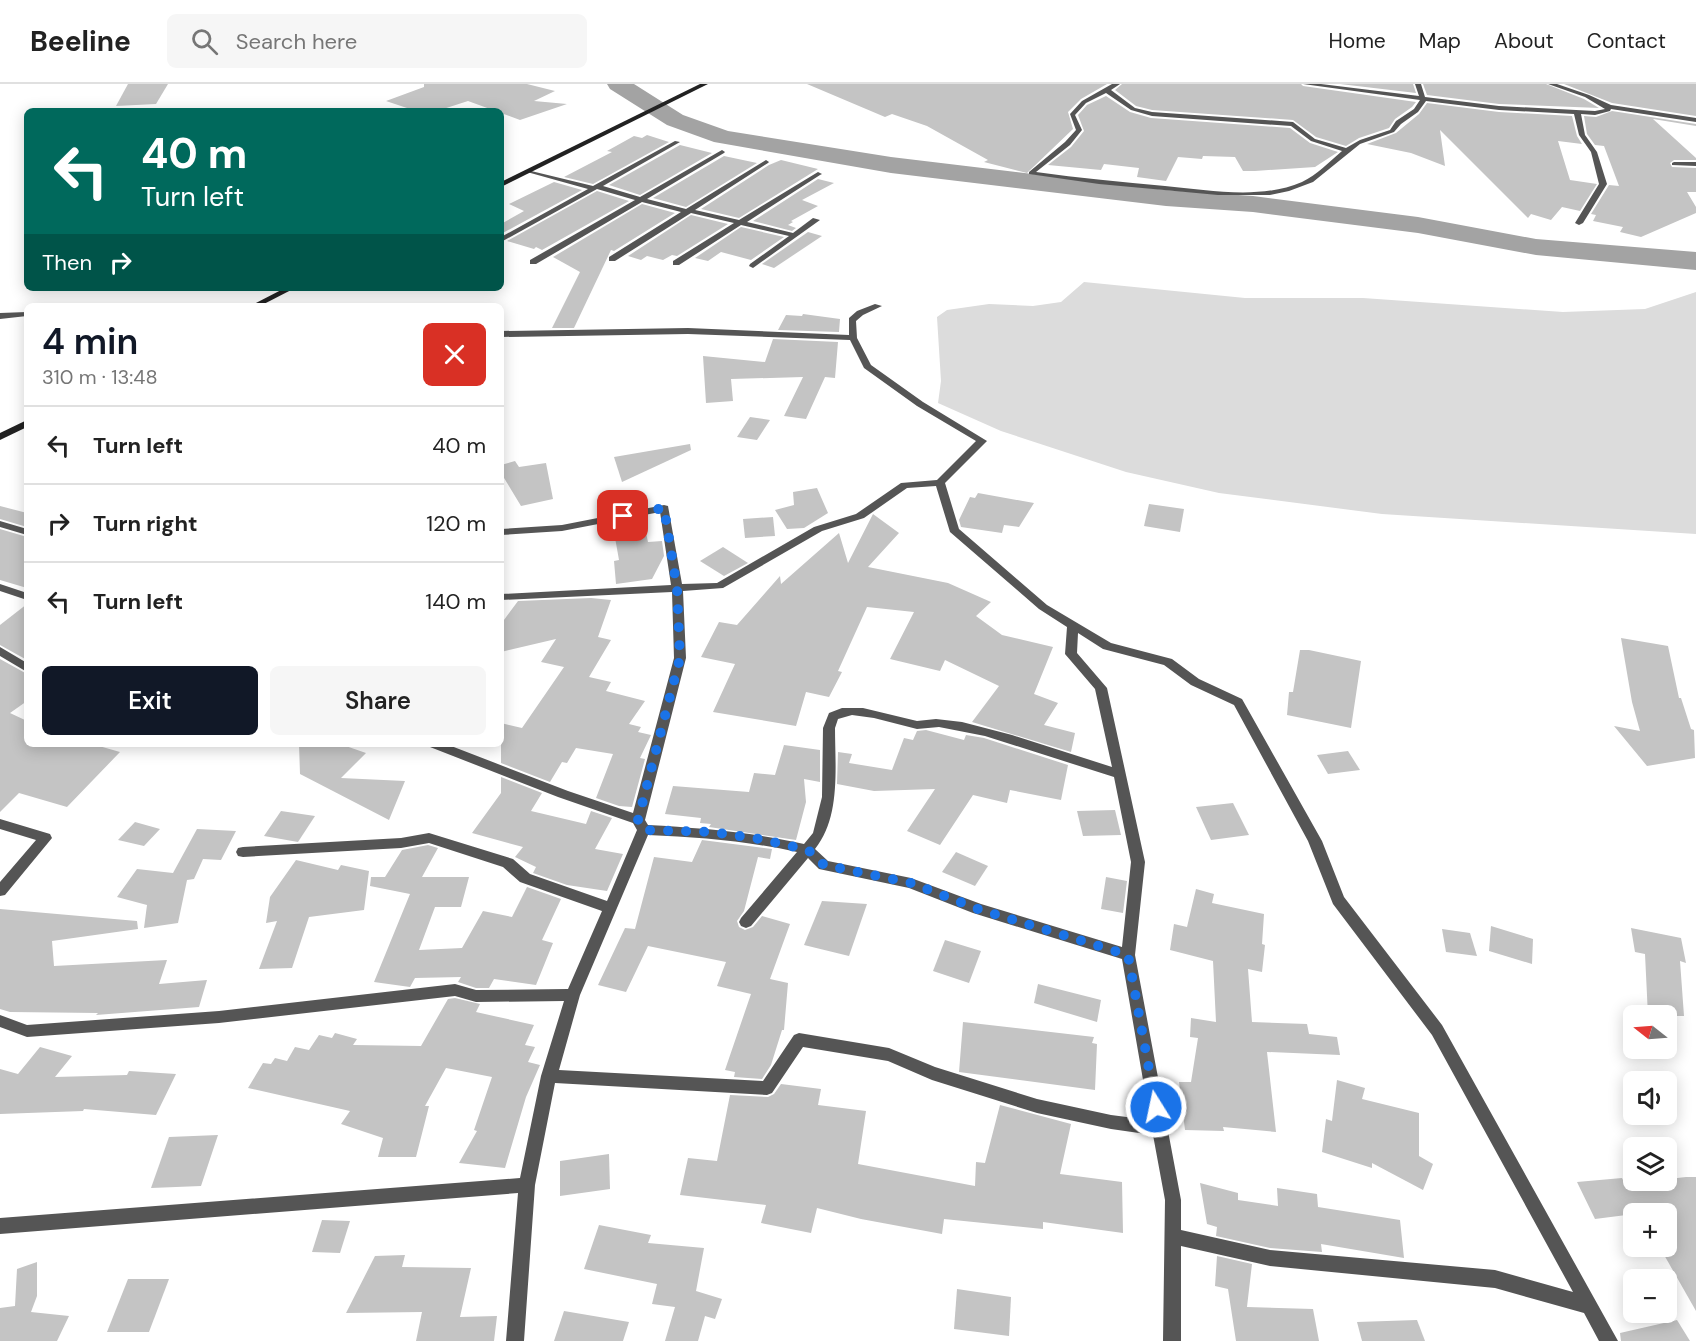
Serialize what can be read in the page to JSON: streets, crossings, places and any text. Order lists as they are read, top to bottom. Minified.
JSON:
{"north":"left","page":{"header":"Beeline","search":"Search here","nav":["Home","Map","About","Contact"],"turn":["40 m","Turn left"],"then":"Then","heading":["4 min","310 m · 13:48"],"list":[{"name":"Turn left","value":"40 m"},{"name":"Turn right","value":"120 m"},{"name":"Turn left","value":"140 m"}],"buttons":["Exit","Share"],"map_buttons":["+","−"]}}
